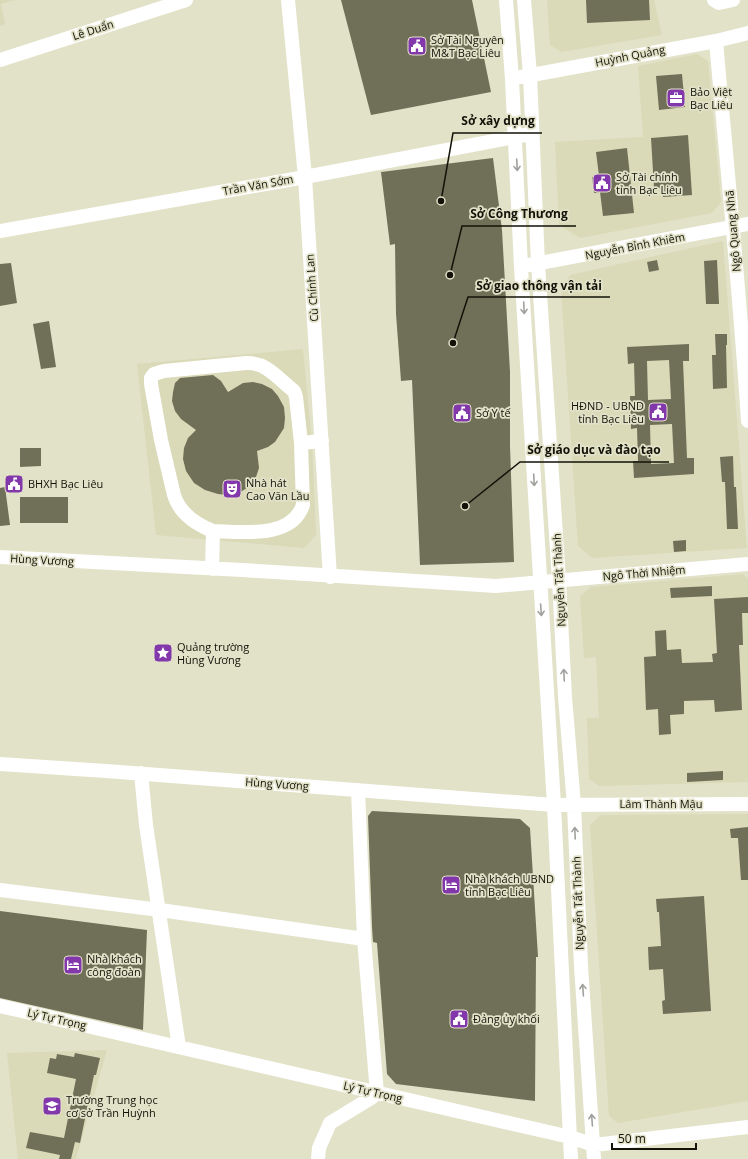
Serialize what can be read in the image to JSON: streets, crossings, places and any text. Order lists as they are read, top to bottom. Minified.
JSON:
{"streets":{"street":["Lê Duẩn","Huỳnh Quảng","Trần Văn Sớm","Ngô Quang Nhã","Nguyễn Bỉnh Khiêm","Cù Chính Lan","Hùng Vương","Ngô Thời Nhiệm","Nguyễn Tất Thành","Lâm Thành Mậu","Lý Tự Trọng"]},"crossings":[["Huỳnh Quảng","Ngô Quang Nhã"],["Huỳnh Quảng","Nguyễn Tất Thành"],["Trần Văn Sớm","Cù Chính Lan"],["Trần Văn Sớm","Nguyễn Tất Thành"],["Ngô Quang Nhã","Nguyễn Bỉnh Khiêm"],["Nguyễn Bỉnh Khiêm","Nguyễn Tất Thành"],["Cù Chính Lan","Hùng Vương"],["Hùng Vương","Ngô Thời Nhiệm"],["Hùng Vương","Nguyễn Tất Thành"],["Hùng Vương","Lâm Thành Mậu"],["Ngô Thời Nhiệm","Nguyễn Tất Thành"],["Nguyễn Tất Thành","Lâm Thành Mậu"],["Nguyễn Tất Thành","Lý Tự Trọng"]],"places":{"public building":["Sở Tài Nguyên M&T Bạc Liêu","Sở Tài chính tỉnh Bạc Liêu","HĐND - UBND tỉnh Bạc Liêu","Sở Y tế","BHXH Bạc Liêu","Đảng ủy khối"],"office":["Bảo Việt Bạc Liêu"],"other":["Sở xây dựng","Sở Công Thương","Sở giao thông vận tải","Sở giáo dục và đào tạo"],"theatre":["Nhà hát Cao Văn Lầu"],"place":["Quảng trường Hùng Vương"],"hotel":["Nhà khách UBND tỉnh Bạc Liêu","Nhà khách công đoàn"],"school or university":["Trường Trung học cơ sở Trần Huỳnh"]},"scale_bar":"50 m"}
